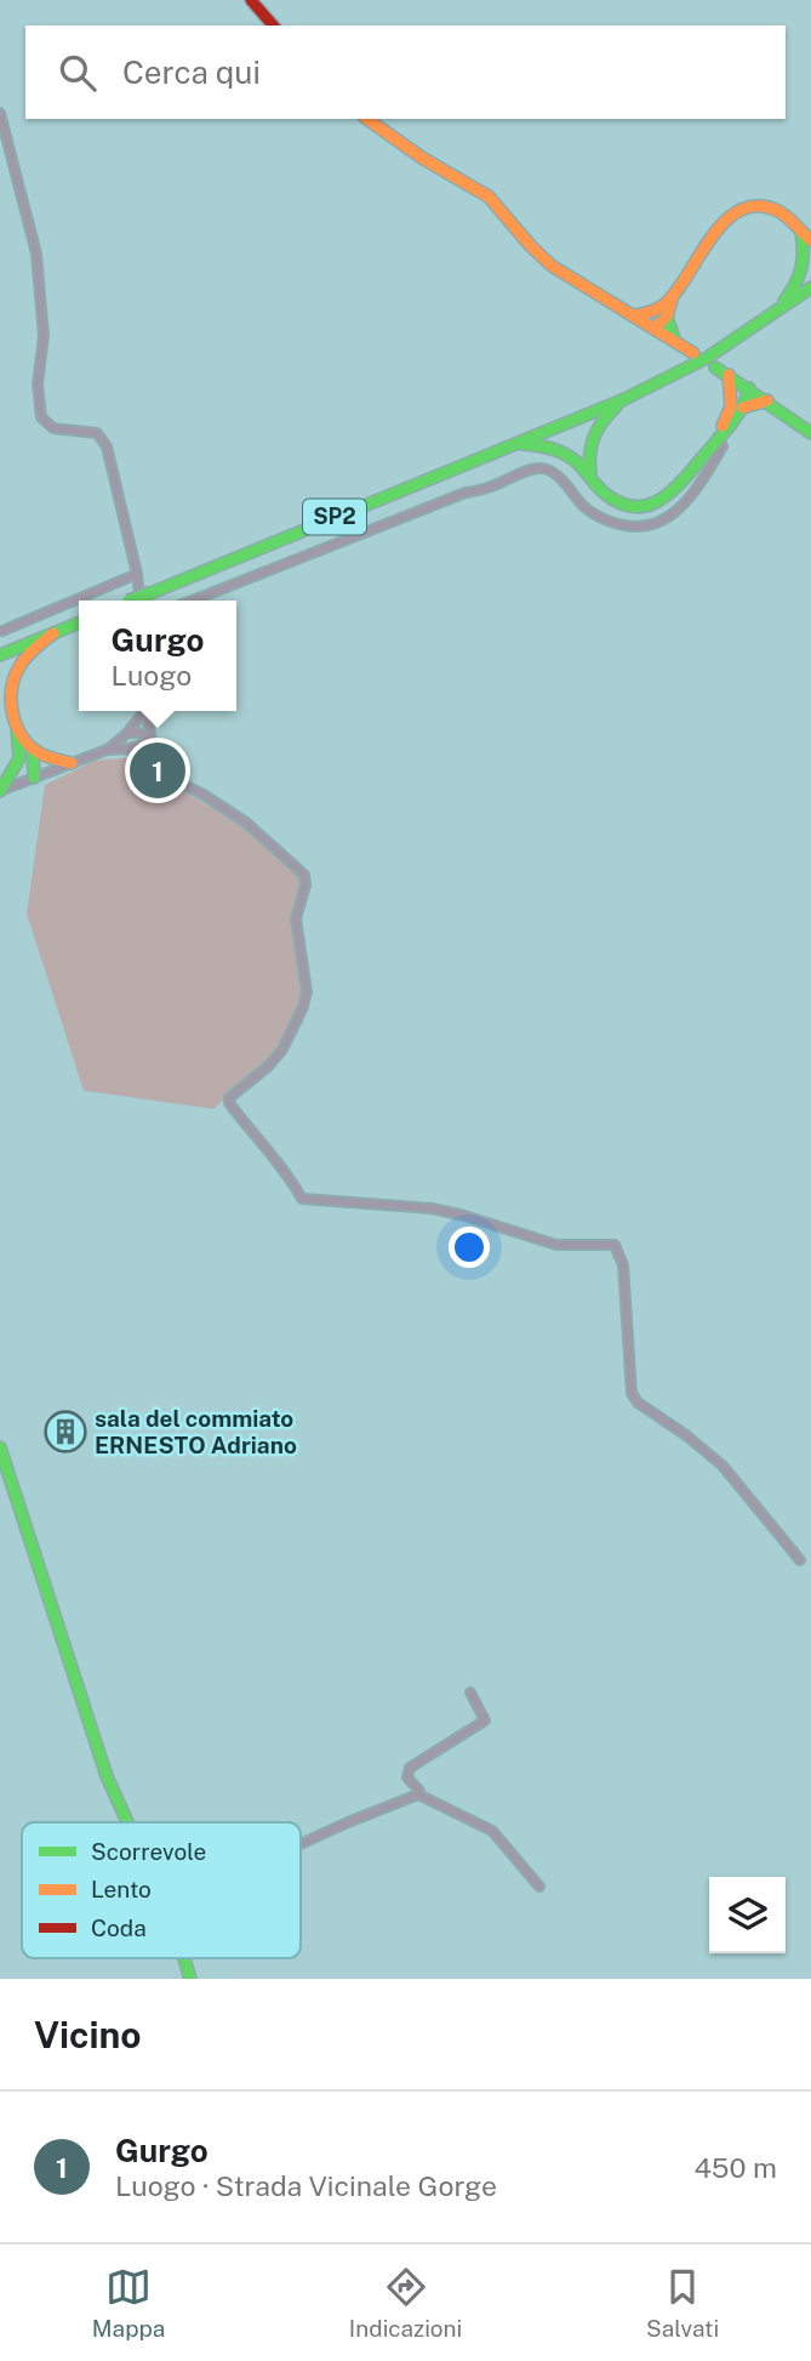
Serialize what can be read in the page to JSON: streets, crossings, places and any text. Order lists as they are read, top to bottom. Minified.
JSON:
{"streets":{"main road":["SP2"]},"places":{"building":["sala del commiato ERNESTO Adriano"]},"legend":["Scorrevole","Lento","Coda"],"page":{"search":"Cerca qui","popup":["Gurgo","Luogo"],"pins":"1","heading":"Vicino","list":[{"mark":"1","name":"Gurgo","note":"Luogo · Strada Vicinale Gorge","value":"450 m"}],"nav":["Mappa","Indicazioni","Salvati"]}}
